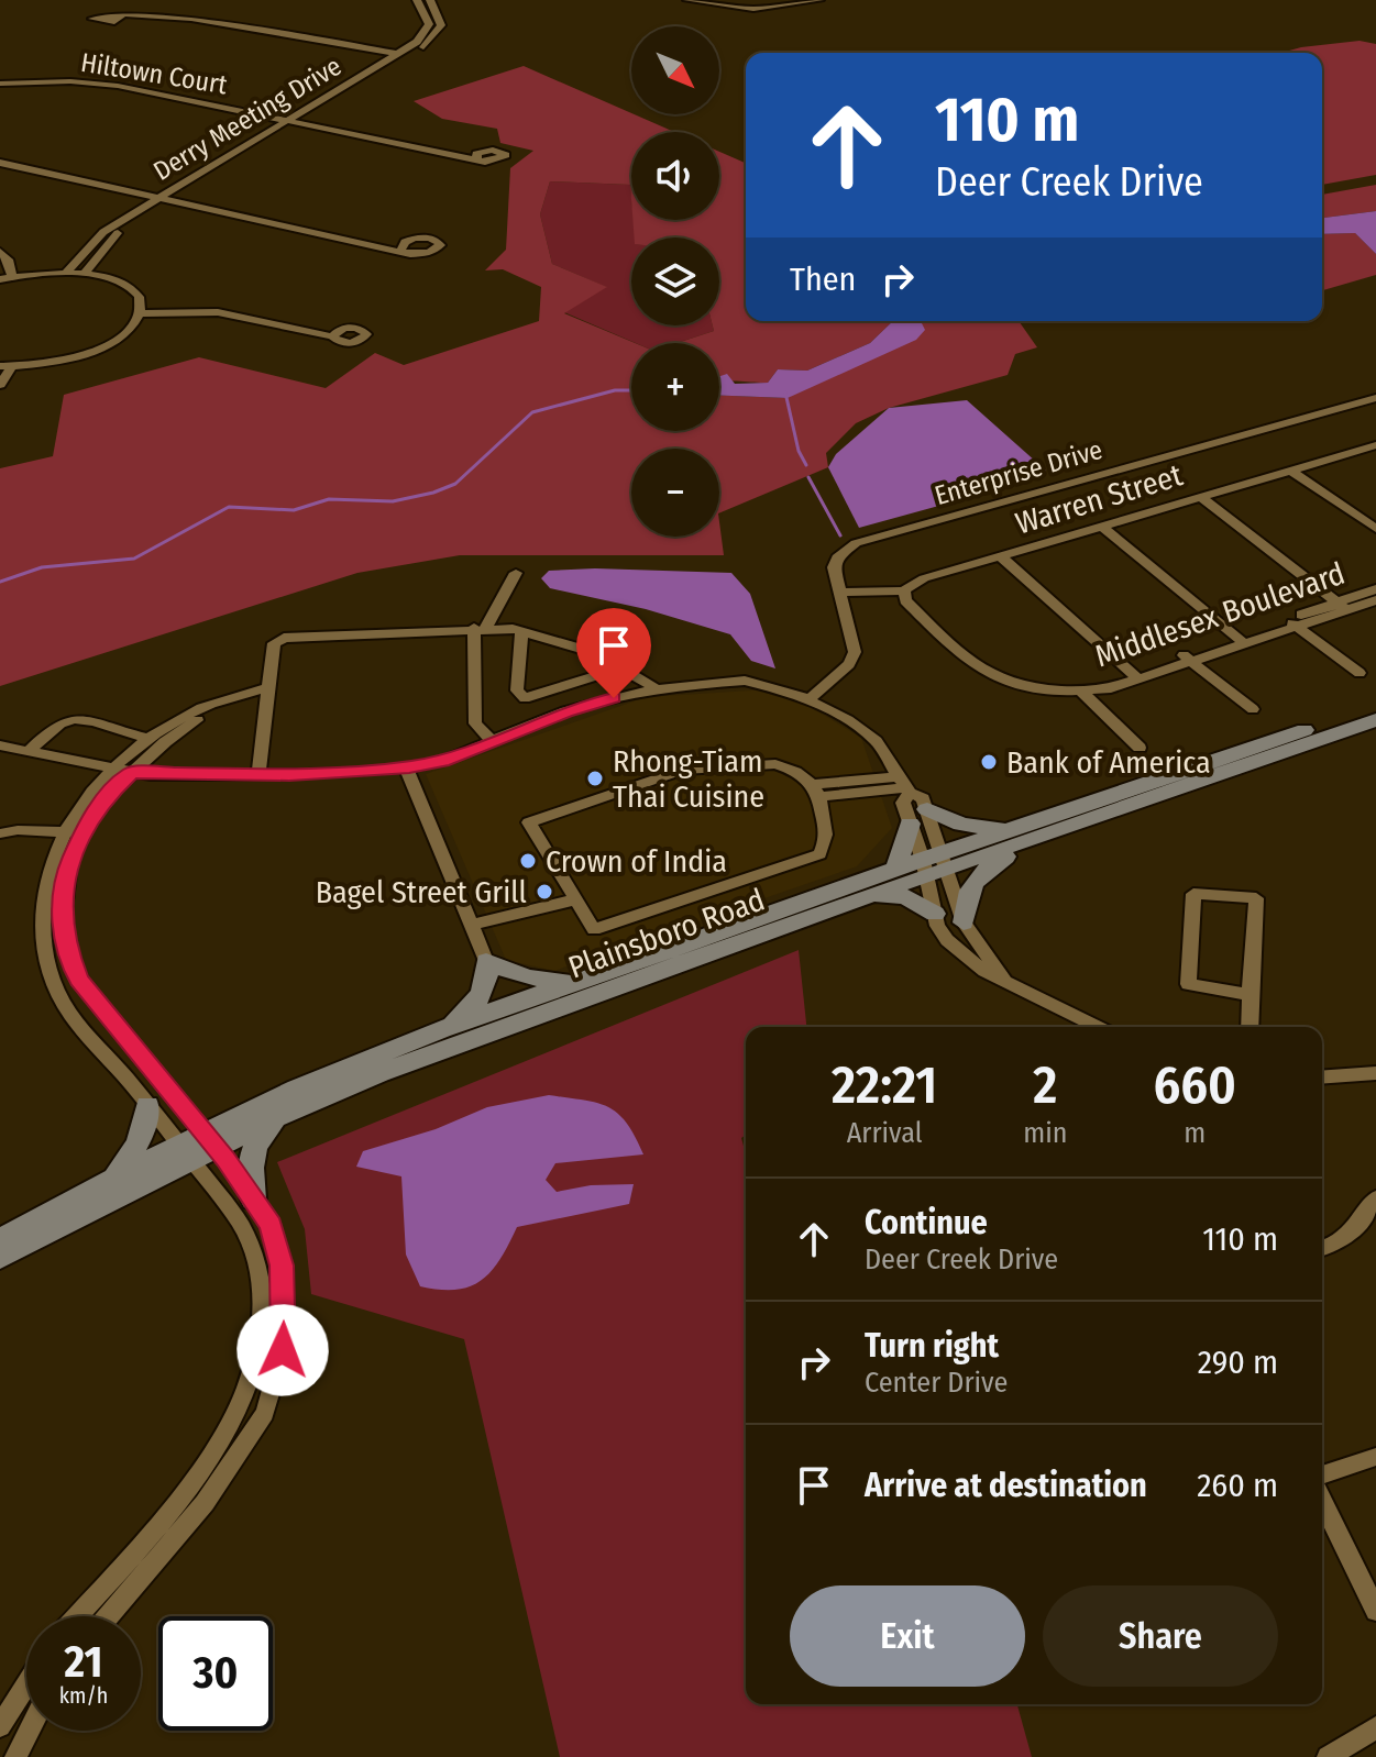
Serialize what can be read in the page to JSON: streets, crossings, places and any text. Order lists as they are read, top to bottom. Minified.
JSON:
{"streets":{"street":["Hiltown Court","Derry Meeting Drive","Enterprise Drive","Warren Street","Middlesex Boulevard","Plainsboro Road"]},"crossings":[["Hiltown Court","Derry Meeting Drive"],["Enterprise Drive","Warren Street"],["Warren Street","Middlesex Boulevard"]],"places":["Bank of America","Rhong-Tiam Thai Cuisine","Crown of India","Bagel Street Grill"],"north":"bottom right","page":{"map_buttons":["+","−"],"turn":["110 m","Deer Creek Drive"],"then":"Then","eta":["22:21","Arrival","2","min","660","m"],"list":[{"name":"Continue","note":"Deer Creek Drive","value":"110 m"},{"name":"Turn right","note":"Center Drive","value":"290 m"},{"name":"Arrive at destination","value":"260 m"}],"buttons":["Exit","Share"],"speed":"21 km/h","limit":"30"}}
